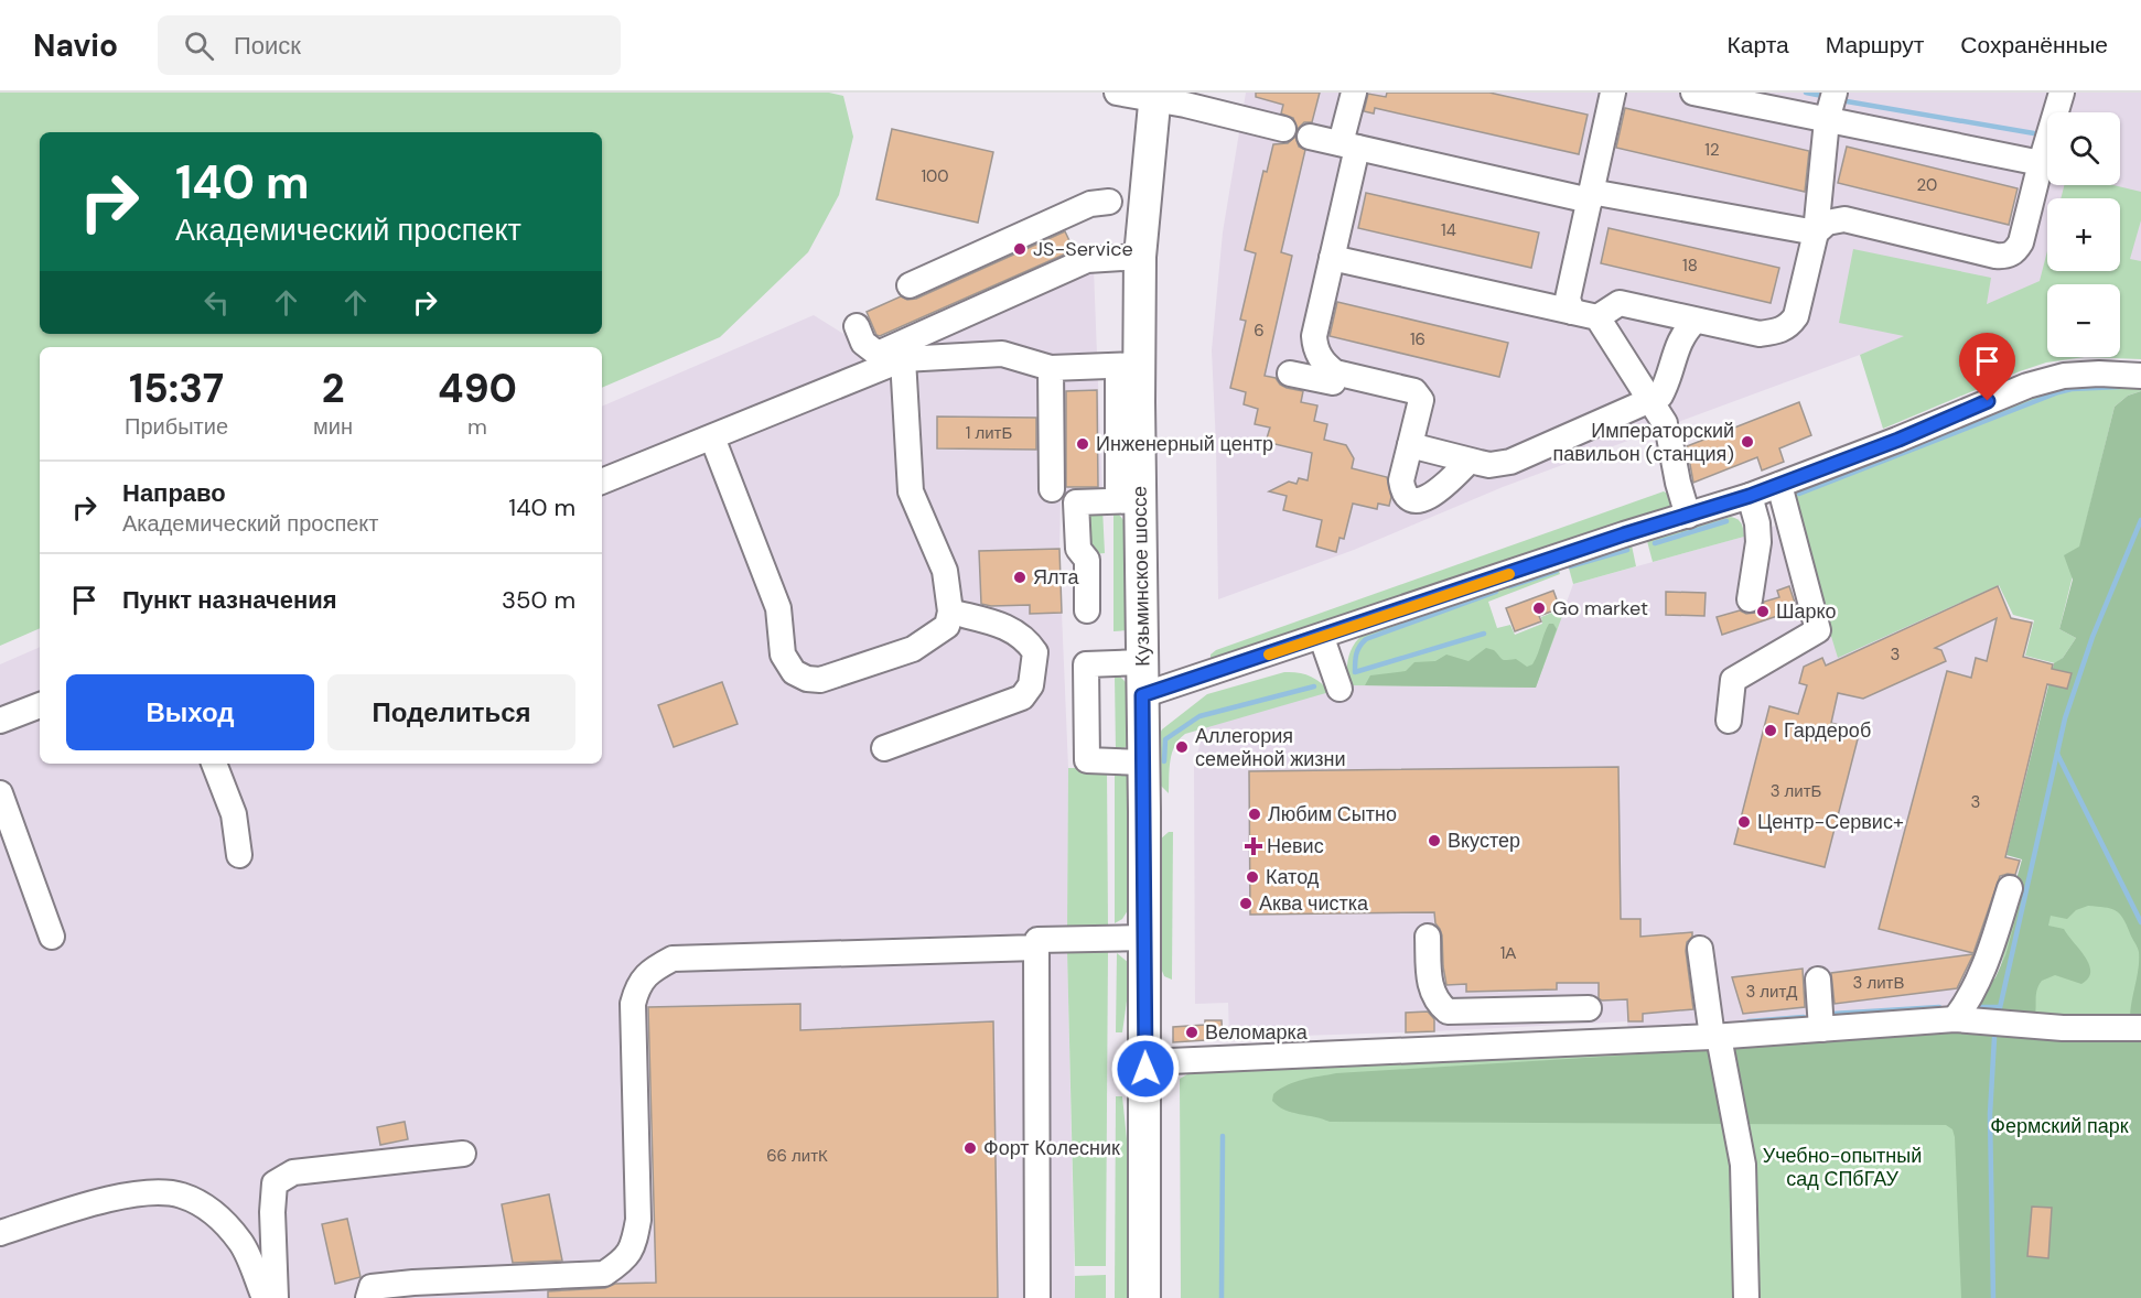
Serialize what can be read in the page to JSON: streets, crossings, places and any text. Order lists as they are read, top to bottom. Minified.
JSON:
{"streets":{"main road":["Кузьминское шоссе"]},"parks":["Фермский парк","Учебно-опытный сад СПбГАУ"],"places":{"other":["JS-Service","Императорский павильон (станция)","Инженерный центр","Ялта","Go market","Шарко","Гардероб","Аллегория семейной жизни","Любим Сытно","Центр-Сервис+","Вкустер","Катод","Аква чистка","Веломарка","Форт Колесник"],"health":["Невис"]},"house_numbers":["12","100","20","14","18","6","16","1 литБ","3","3 литБ","3","1А","3 литВ","3 литД","66 литК"],"page":{"header":"Navio","search":"Поиск","nav":["Карта","Маршрут","Сохранённые"],"map_buttons":["+","−"],"turn":["140 m","Академический проспект"],"eta":["15:37","Прибытие","2","мин","490","m"],"list":[{"name":"Направо","note":"Академический проспект","value":"140 m"},{"name":"Пункт назначения","value":"350 m"}],"buttons":["Выход","Поделиться"]}}
